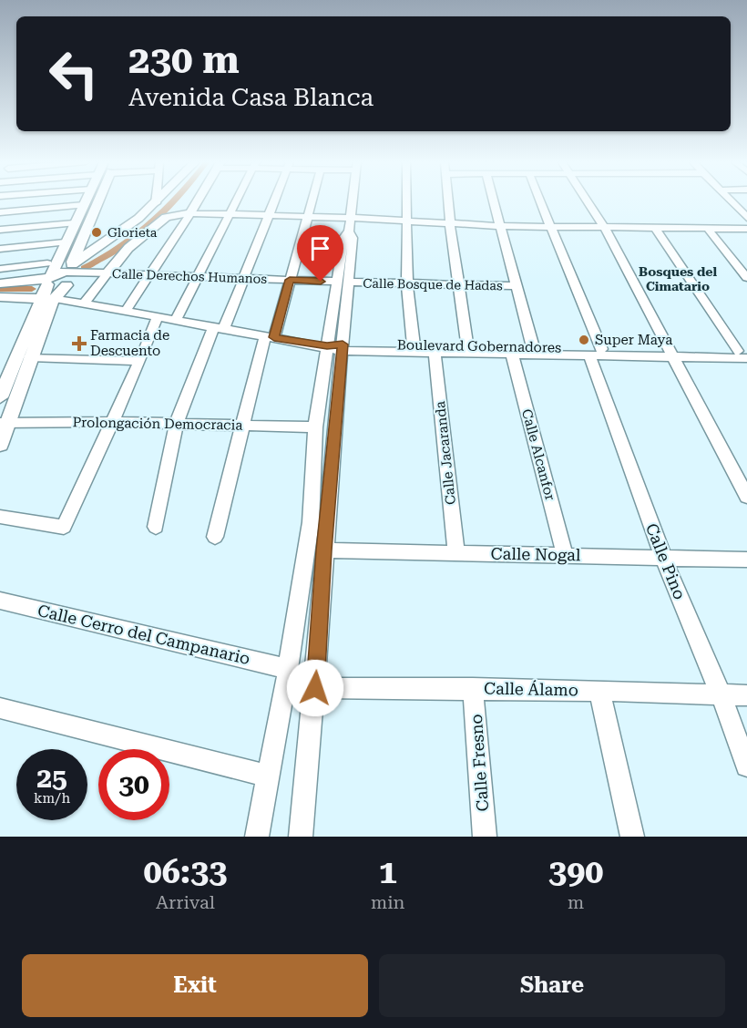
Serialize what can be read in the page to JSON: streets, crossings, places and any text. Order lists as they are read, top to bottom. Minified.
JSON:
{"streets":{"main road":["Calle Derechos Humanos"],"street":["Calle Bosque de Hadas","Boulevard Gobernadores","Prolongación Democracia","Calle Jacaranda","Calle Alcanfor","Calle Nogal","Calle Pino","Calle Cerro del Campanario","Calle Álamo","Calle Fresno"]},"crossings":[["Boulevard Gobernadores","Calle Jacaranda"],["Boulevard Gobernadores","Calle Alcanfor"],["Boulevard Gobernadores","Calle Pino"],["Calle Jacaranda","Calle Nogal"],["Calle Alcanfor","Calle Nogal"],["Calle Nogal","Calle Pino"],["Calle Pino","Calle Álamo"],["Calle Álamo","Calle Fresno"]],"districts":["Bosques del Cimatario"],"places":{"other":["Glorieta","Super Maya"],"health":["Farmacia de Descuento"]},"page":{"turn":["230 m","Avenida Casa Blanca"],"speed":"25 km/h","limit":"30","eta":["06:33","Arrival","1","min","390","m"],"buttons":["Exit","Share"]}}
